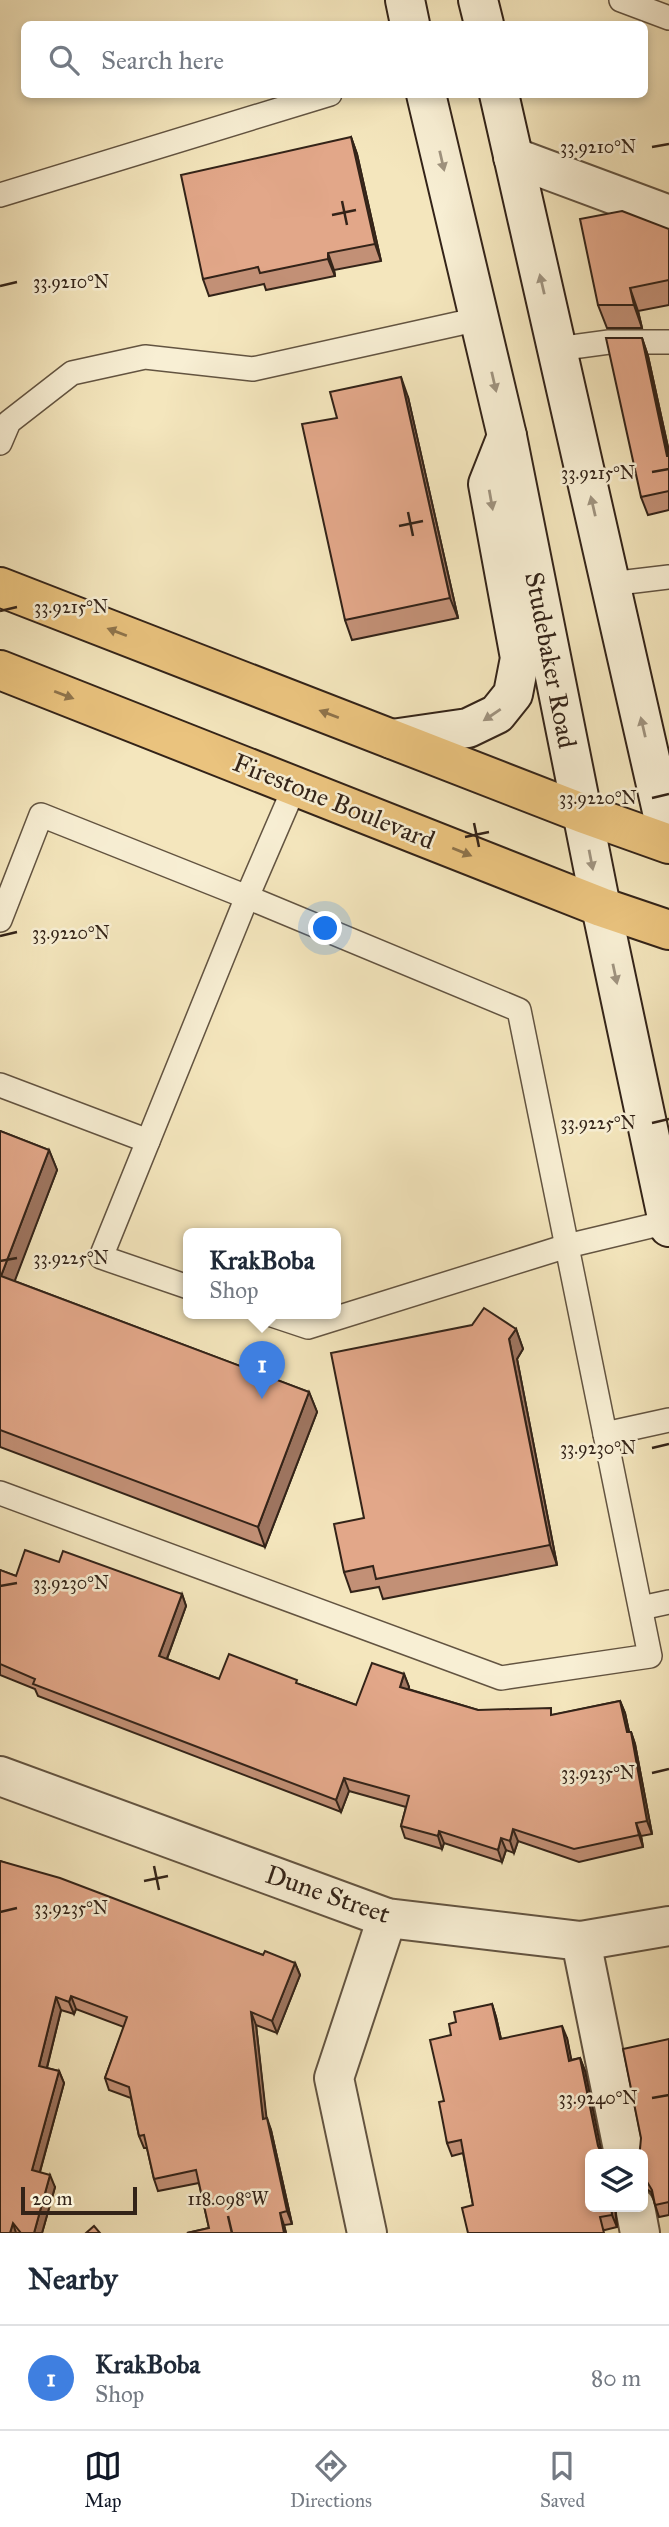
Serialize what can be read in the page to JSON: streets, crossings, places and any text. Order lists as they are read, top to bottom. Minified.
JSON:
{"streets":{"main road":["Studebaker Road","Firestone Boulevard","Dune Street"]},"crossings":[["Studebaker Road","Firestone Boulevard"]],"scale_bar":"20 m","page":{"search":"Search here","popup":["KrakBoba","Shop"],"pins":"1","scale":"20 m","heading":"Nearby","list":[{"mark":"1","name":"KrakBoba","note":"Shop","value":"80 m"}],"nav":["Map","Directions","Saved"]},"coordinates":["33.9210°N","33.9215°N","33.9220°N","33.9225°N","33.9230°N","33.9235°N","33.9240°N","118.098°W"]}
